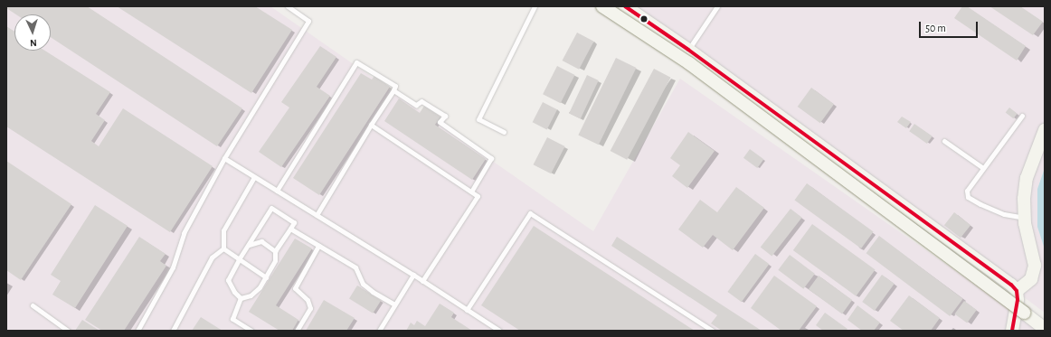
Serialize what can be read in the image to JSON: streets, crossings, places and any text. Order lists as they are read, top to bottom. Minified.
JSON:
{"scale_bar":"50 m","north":"bottom"}
